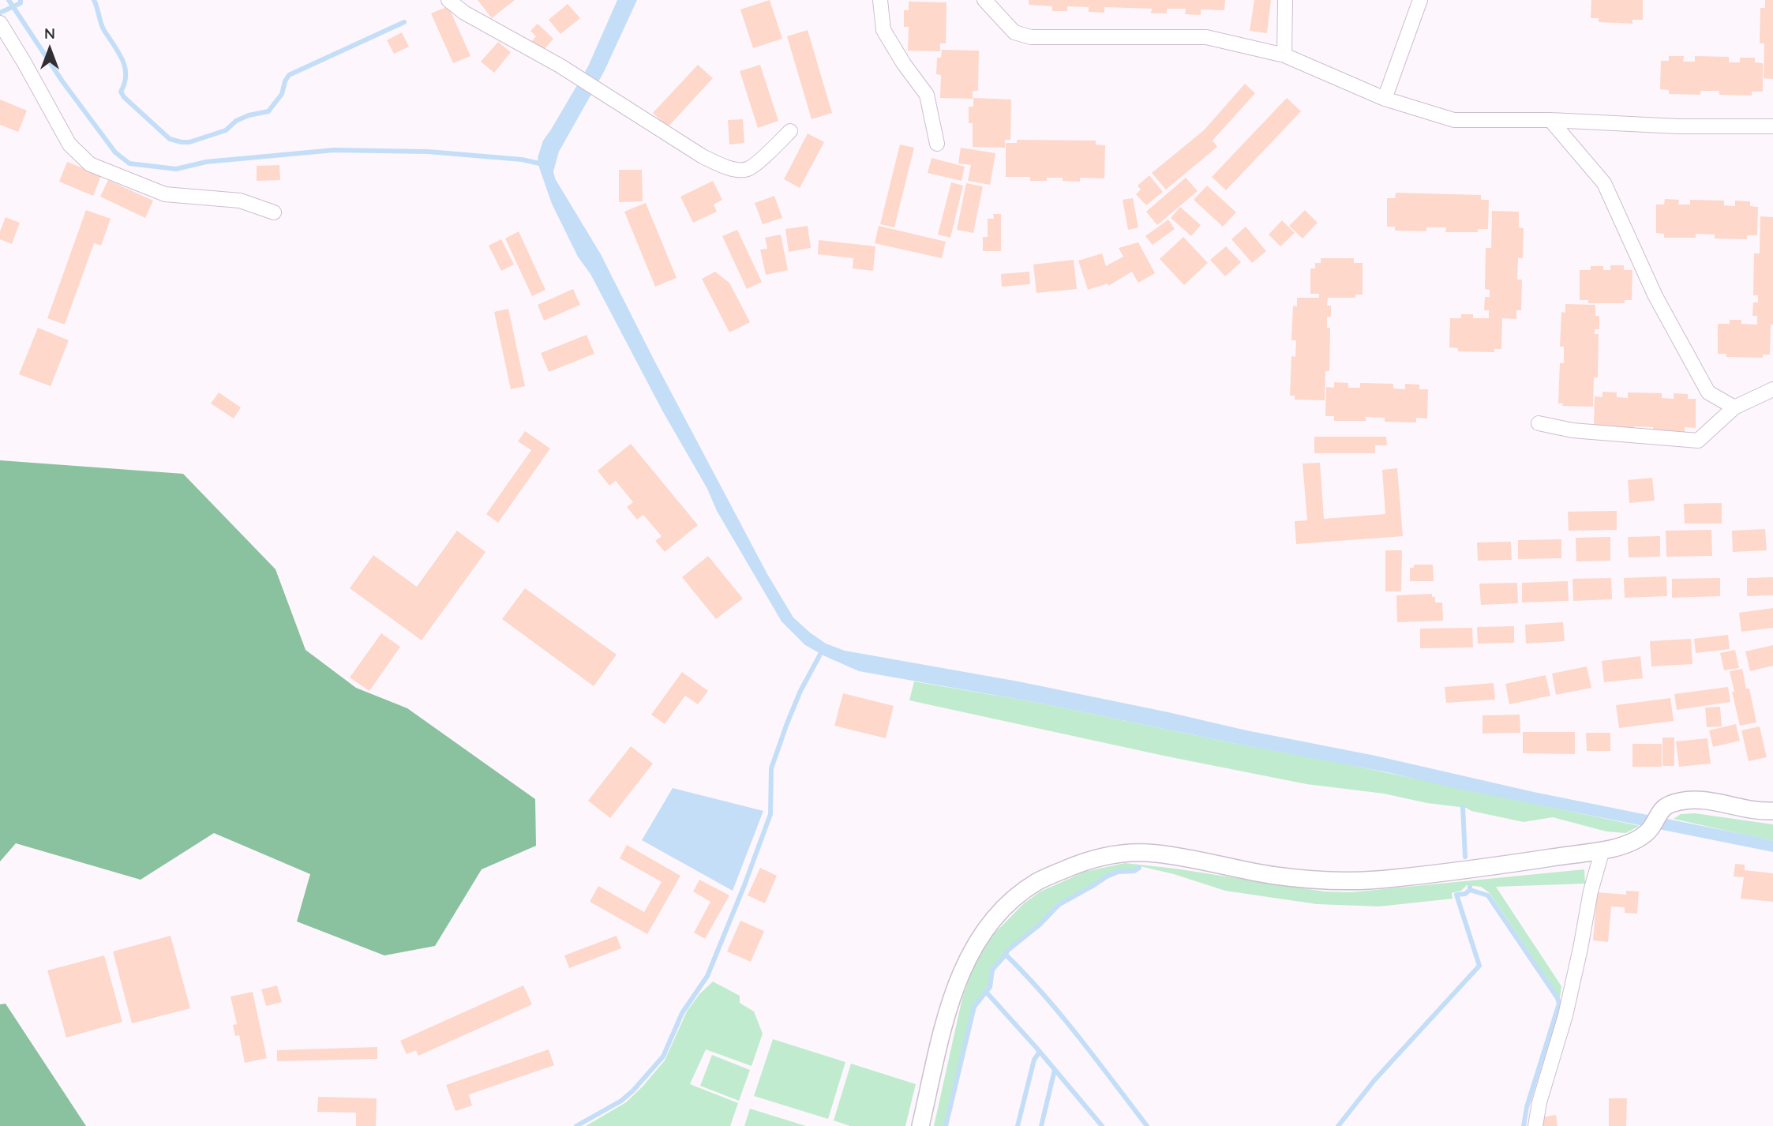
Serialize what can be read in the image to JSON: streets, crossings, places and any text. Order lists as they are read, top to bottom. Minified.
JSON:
{"north":"top"}
